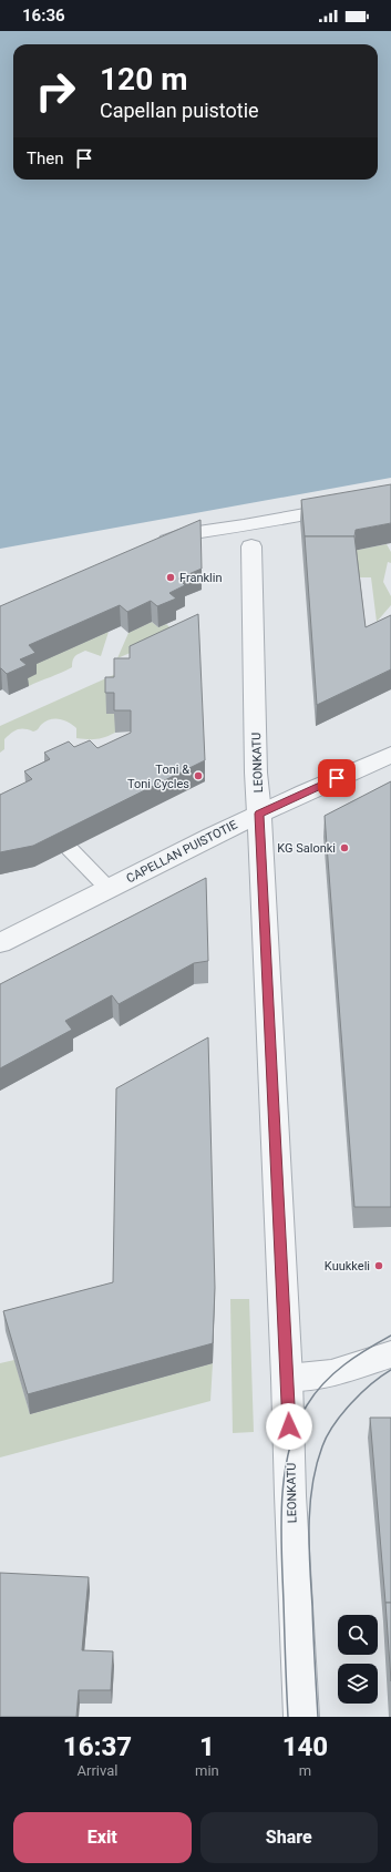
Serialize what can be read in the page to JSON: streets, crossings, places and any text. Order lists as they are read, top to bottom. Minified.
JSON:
{"streets":{"street":["LEONKATU","CAPELLAN PUISTOTIE"]},"crossings":[["LEONKATU","CAPELLAN PUISTOTIE"]],"places":["Franklin","Toni & Toni Cycles","KG Salonki","Kuukkeli"],"page":{"status":"16:36","turn":["120 m","Capellan puistotie"],"then":"Then","eta":["16:37","Arrival","1","min","140","m"],"buttons":["Exit","Share"]}}
